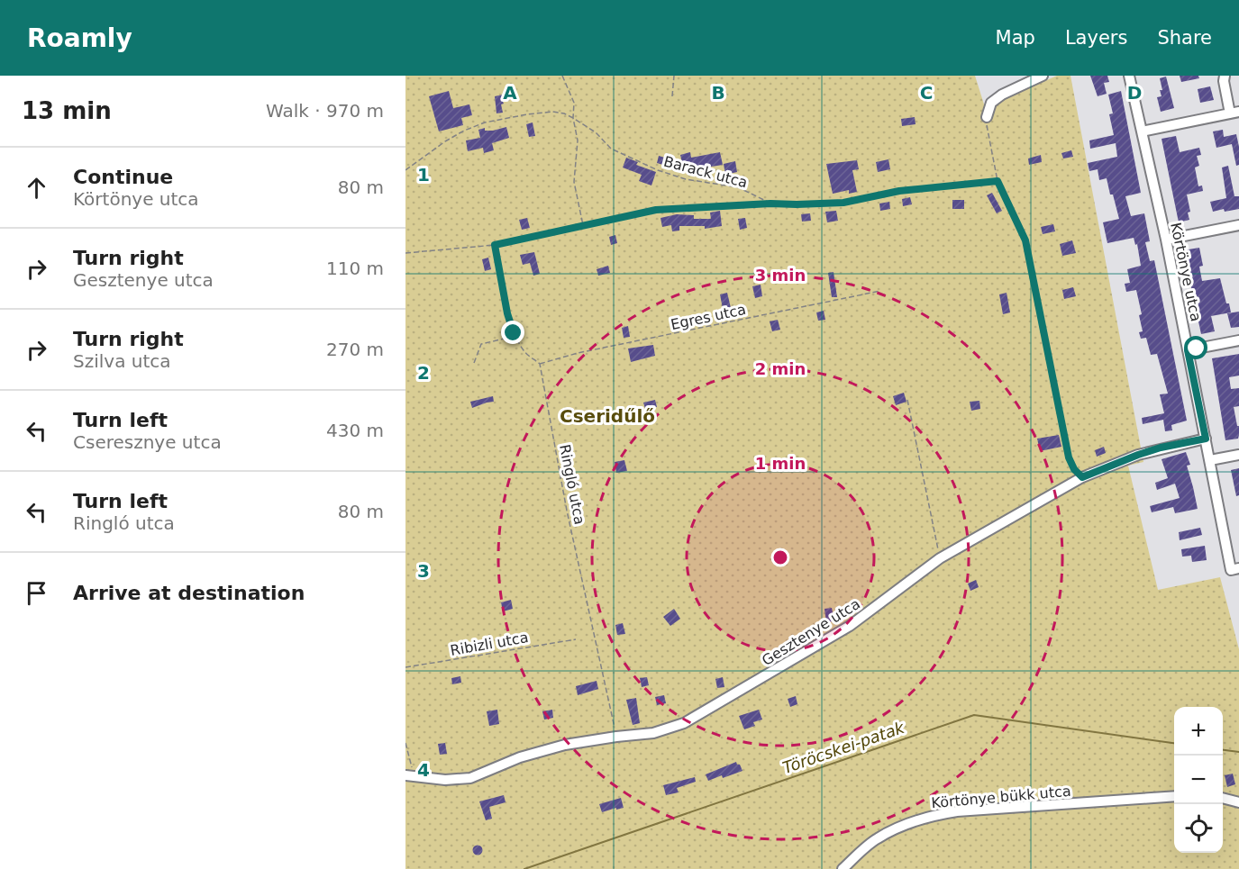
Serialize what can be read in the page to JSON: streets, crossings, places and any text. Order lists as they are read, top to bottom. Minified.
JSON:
{"streets":{"street":["Körtönye utca","Gesztenye utca","Körtönye bükk utca"],"path":["Barack utca","Egres utca","Ringló utca","Ribizli utca"]},"crossings":[["Körtönye utca","Gesztenye utca"],["Egres utca","Ringló utca"],["Ringló utca","Gesztenye utca"]],"districts":["Cseridűlő"],"water":["Töröcskei-patak"],"page":{"header":"Roamly","nav":["Map","Layers","Share"],"heading":["13 min","Walk · 970 m"],"list":[["Continue","Körtönye utca","80 m"],["Turn right","Gesztenye utca","110 m"],["Turn right","Szilva utca","270 m"],["Turn left","Cseresznye utca","430 m"],["Turn left","Ringló utca","80 m"],"Arrive at destination"],"map_buttons":["+","−"]},"grid":{"columns":["A","B","C","D"],"rows":["1","2","3","4"]},"rings":["3 min","2 min","1 min"]}
